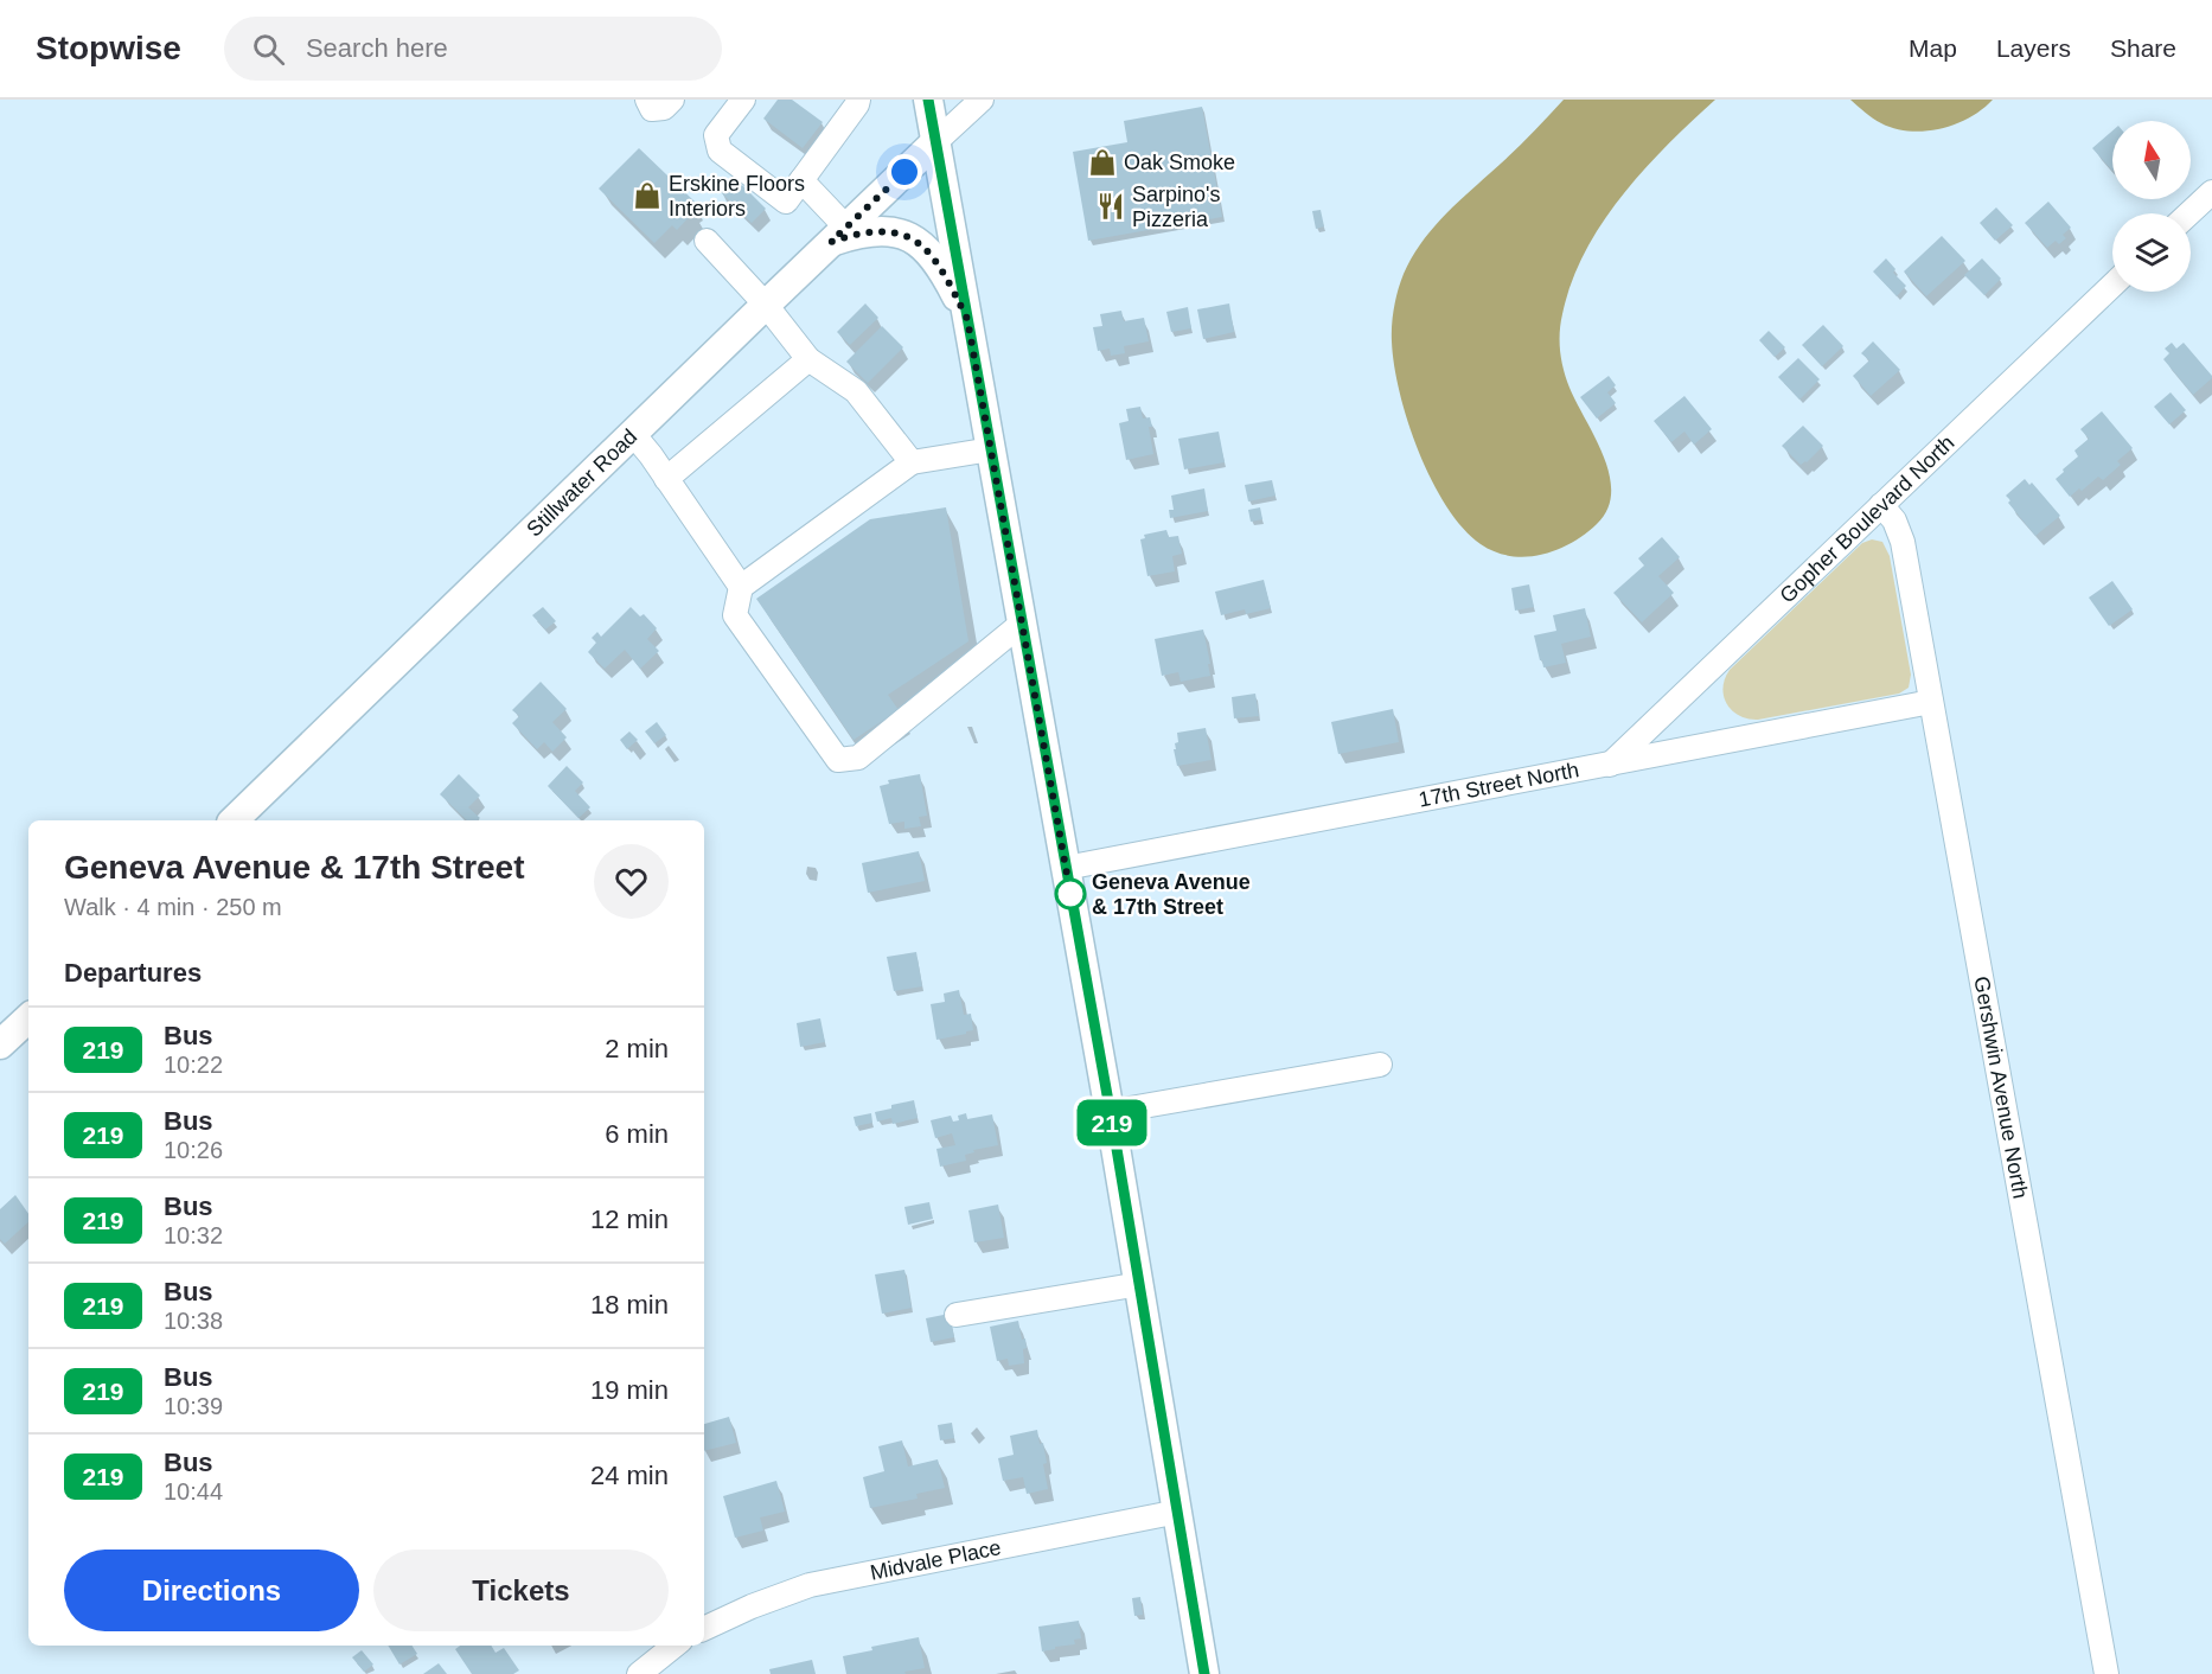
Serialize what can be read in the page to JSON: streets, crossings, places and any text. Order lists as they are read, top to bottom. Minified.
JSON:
{"streets":{"main road":["Stillwater Road"],"street":["Gopher Boulevard North","17th Street North","Gershwin Avenue North","Midvale Place"]},"crossings":[["Gopher Boulevard North","17th Street North"],["Gopher Boulevard North","Gershwin Avenue North"],["17th Street North","Gershwin Avenue North"]],"places":{"shop":["Oak Smoke","Erskine Floors Interiors"],"restaurant":["Sarpino's Pizzeria"],"other":["Geneva Avenue & 17th Street"]},"lines":["bus line 219"],"north":"top","page":{"header":"Stopwise","search":"Search here","nav":["Map","Layers","Share"],"on_map":"219","heading":[["Geneva Avenue & 17th Street","Walk · 4 min · 250 m"],"Departures"],"list":[{"mark":"219","name":"Bus","note":"10:22","value":"2 min"},{"mark":"219","name":"Bus","note":"10:26","value":"6 min"},{"mark":"219","name":"Bus","note":"10:32","value":"12 min"},{"mark":"219","name":"Bus","note":"10:38","value":"18 min"},{"mark":"219","name":"Bus","note":"10:39","value":"19 min"},{"mark":"219","name":"Bus","note":"10:44","value":"24 min"}],"buttons":["Directions","Tickets"]}}
